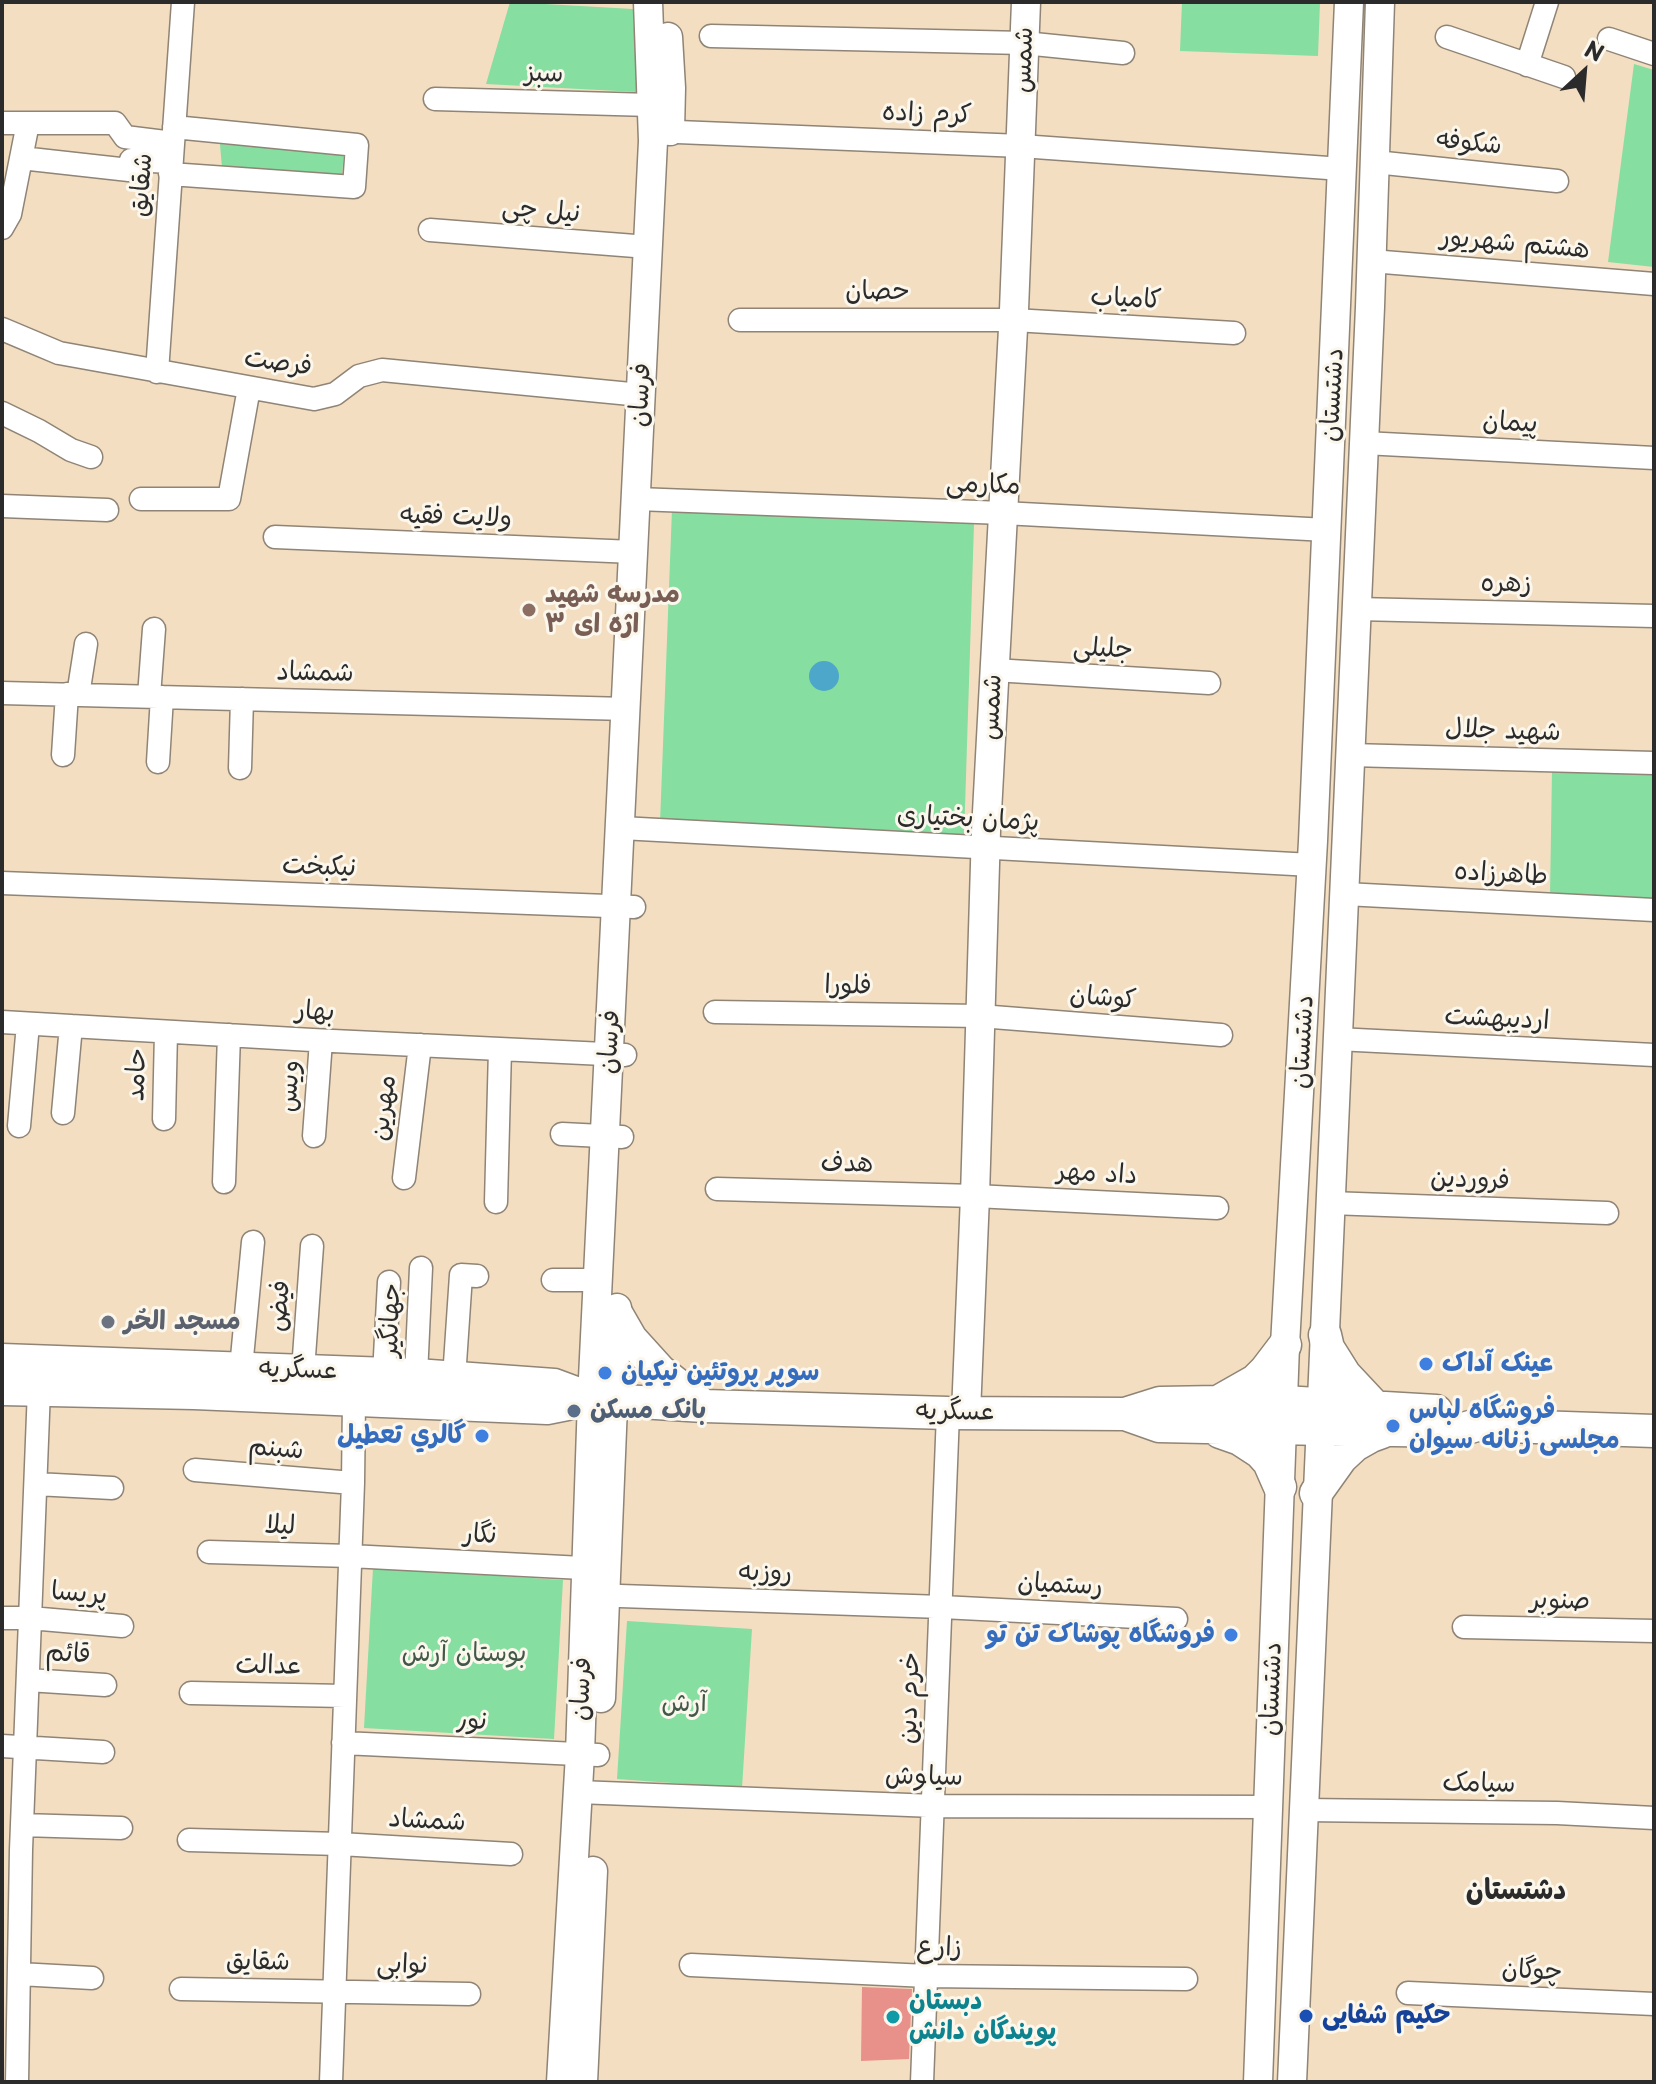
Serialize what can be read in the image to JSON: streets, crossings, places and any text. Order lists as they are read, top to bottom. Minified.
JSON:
{"streets":{"main road":["عسگریه"],"street":["شمس","سبز","کرم زاده","شکوفه","شقایق","نیل چی","هشتم شهریور","حصان","کامیاب","فرصت","فرسان","دشتستان","پیمان","مکارمی","ولایت فقیه","زهره","جلیلی","شمشاد","شهید جلال","پژمان بختیاری","نیکبخت","طاهرزاده","فلورا","کوشان","بهار","اردیبهشت","حامد","ویس","مهرین","هدف","داد مهر","فروردین","فیض","جهانگیر","شبنم","لیلا","نگار","روزبه","رستمیان","پریسا","صنوبر","قائم","عدالت","خرم دین","نور","سیاوش","سیامک","زارع","نوابی","چوگان"]},"crossings":[["شمس","کرم زاده"],["شمس","حصان"],["شمس","کامیاب"],["شمس","مکارمی"],["شمس","جلیلی"],["شمس","پژمان بختیاری"],["شمس","فلورا"],["شمس","کوشان"],["شمس","هدف"],["شمس","داد مهر"],["شمس","عسگریه"],["شمس","خرم دین"],["سبز","کرم زاده"],["سبز","فرسان"],["کرم زاده","فرسان"],["کرم زاده","دشتستان"],["شکوفه","دشتستان"],["شقایق","فرصت"],["شقایق","نوابی"],["نیل چی","فرسان"],["هشتم شهریور","دشتستان"],["حصان","کامیاب"],["فرصت","فرسان"],["فرسان","مکارمی"],["فرسان","ولایت فقیه"],["فرسان","شمشاد"],["فرسان","پژمان بختیاری"],["فرسان","نیکبخت"],["فرسان","بهار"],["فرسان","عسگریه"],["فرسان","نگار"],["فرسان","روزبه"],["فرسان","نور"],["فرسان","سیاوش"],["دشتستان","پیمان"],["دشتستان","مکارمی"],["دشتستان","زهره"],["دشتستان","شهید جلال"],["دشتستان","پژمان بختیاری"],["دشتستان","طاهرزاده"],["دشتستان","اردیبهشت"],["دشتستان","فروردین"],["دشتستان","عسگریه"],["دشتستان","سیاوش"],["دشتستان","سیامک"],["فلورا","کوشان"],["بهار","حامد"],["بهار","ویس"],["بهار","مهرین"],["هدف","داد مهر"],["فیض","عسگریه"],["جهانگیر","عسگریه"],["عسگریه","خرم دین"],["لیلا","نگار"],["نگار","روزبه"],["روزبه","رستمیان"],["روزبه","خرم دین"],["رستمیان","خرم دین"],["خرم دین","سیاوش"],["خرم دین","زارع"]],"districts":["دشتستان"],"parks":["بوستان آرش","آرش"],"places":["مدرسه شهید اژه ای ۳","مسجد الحُر","عینک آداک","سوپر پروتئین نیکیان","بانک مسکن","فروشگاه لباس مجلسی زنانه سیوان","گالري تعطيل","فروشگاه پوشاک تن تو","حکیم شفایی","دبستان پویندگان دانش"],"north":"top right"}
